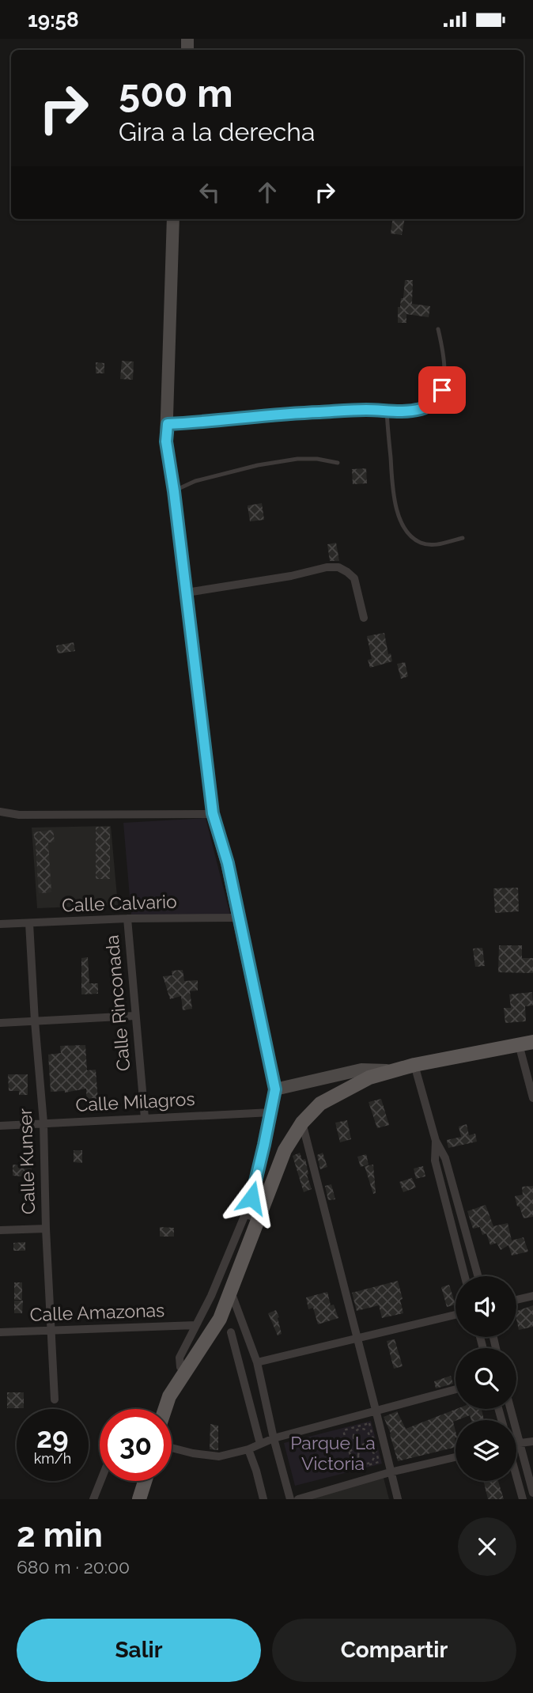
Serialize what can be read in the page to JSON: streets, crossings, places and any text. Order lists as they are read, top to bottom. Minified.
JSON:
{"streets":{"street":["Calle Calvario","Calle Rinconada","Calle Milagros","Calle Kunser","Calle Amazonas"]},"crossings":[["Calle Calvario","Calle Rinconada"],["Calle Calvario","Calle Kunser"],["Calle Rinconada","Calle Milagros"],["Calle Milagros","Calle Kunser"],["Calle Kunser","Calle Amazonas"]],"parks":["Parque La Victoria"],"page":{"status":"19:58","turn":["500 m","Gira a la derecha"],"speed":"29 km/h","limit":"30","heading":["2 min","680 m · 20:00"],"buttons":["Salir","Compartir"]}}
